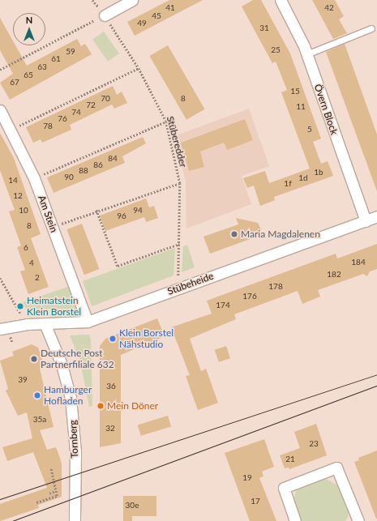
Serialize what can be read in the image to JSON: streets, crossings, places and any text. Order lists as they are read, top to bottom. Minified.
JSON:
{"streets":{"street":["Övern Block","Am Stein","Stübeheide","Tornberg"],"path":["Stüberedder"]},"crossings":[["Övern Block","Stübeheide"],["Stüberedder","Stübeheide"],["Am Stein","Stübeheide"],["Stübeheide","Tornberg"]],"places":["Maria Magdalenen","Heimatstein Klein Borstel","Klein Borstel Nähstudio","Deutsche Post Partnerfiliale 632","Hamburger Hofladen","Mein Döner"],"house_numbers":["41","42","45","49","31","25","59","61","63","65","67","15","70","8","72","11","74","76","78","5","84","86","88","1b","90","1d","14","1f","12","10","94","96","8","6","184","4","182","2","178","176","174","39","36","35a","32","23","21","19","17","30e"],"north":"top"}
